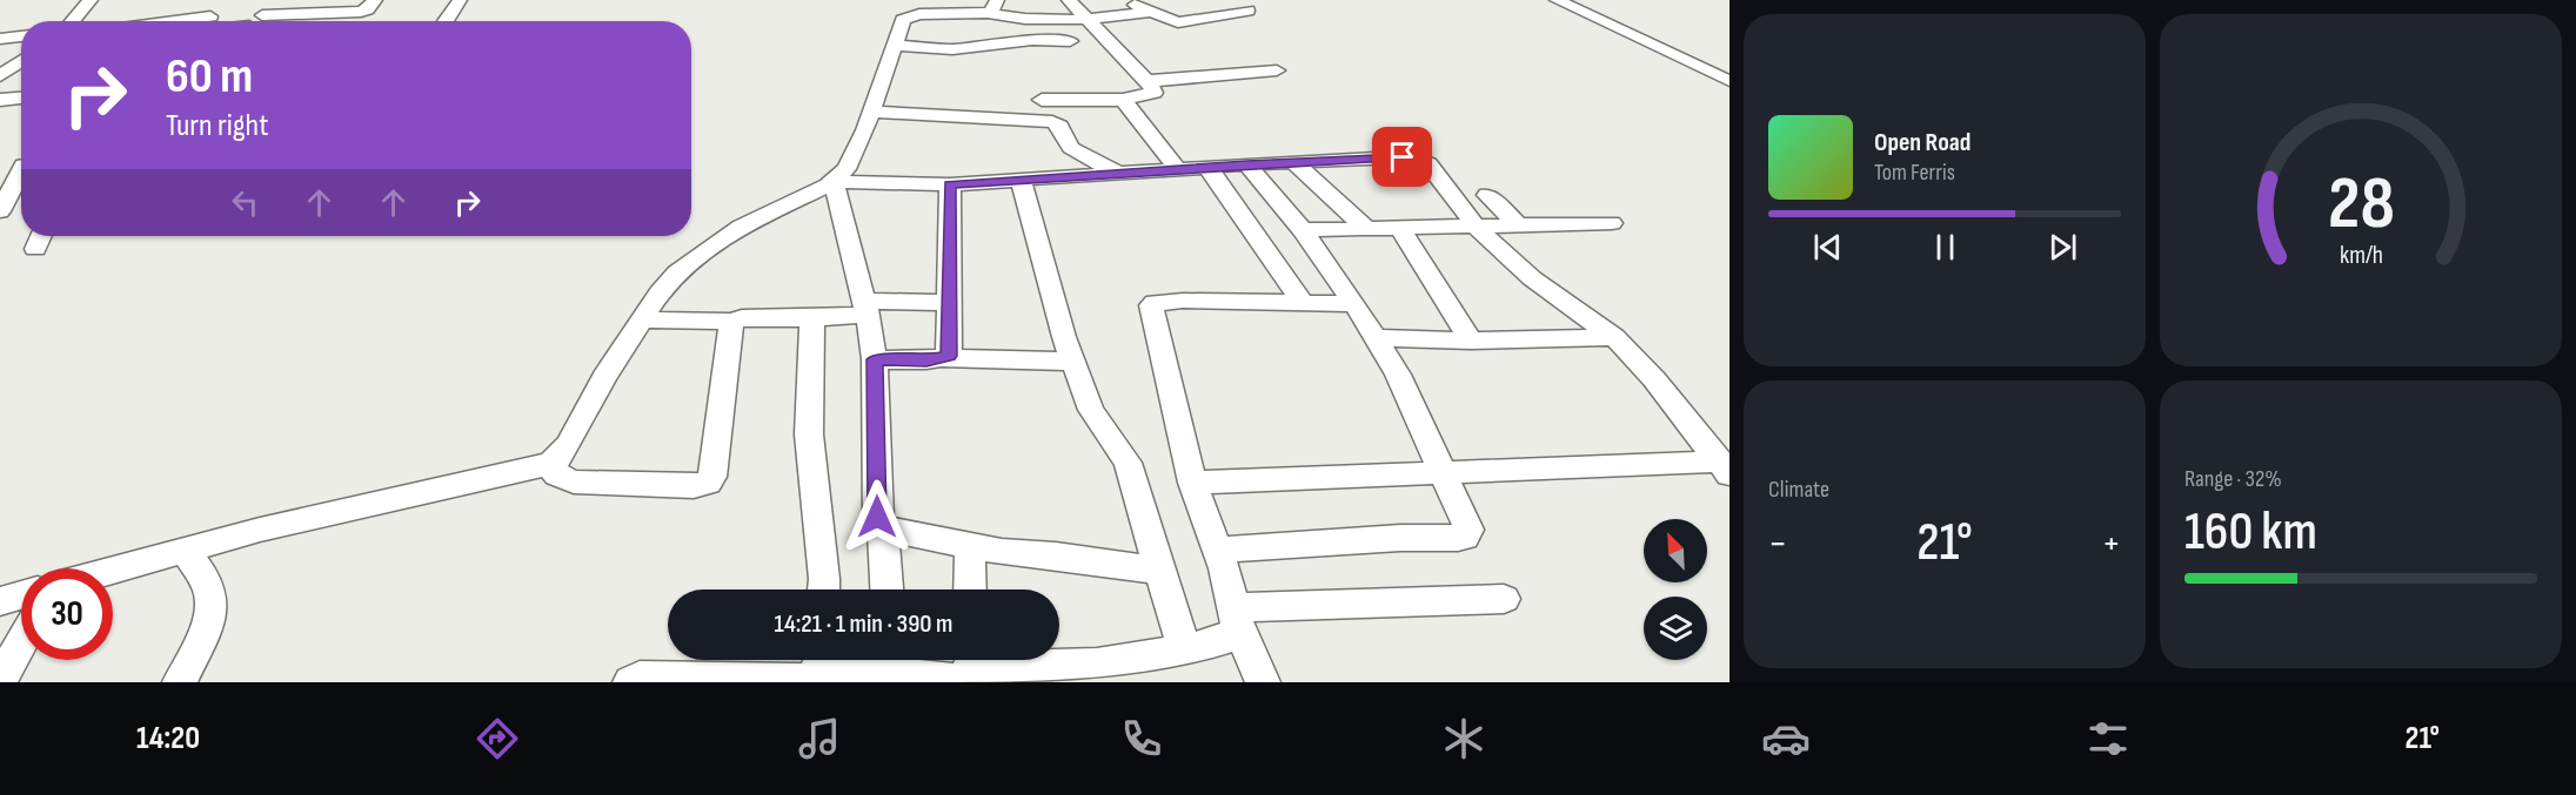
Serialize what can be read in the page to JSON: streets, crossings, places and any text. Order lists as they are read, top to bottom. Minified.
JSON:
{"north":"top left","page":{"turn":["60 m","Turn right"],"song":["Open Road","Tom Ferris"],"tile":["Climate",["Range · 32%","160 km"]],"heat":["−","21°","+"],"limit":"30","trip":"14:21 · 1 min · 390 m","tabs":["14:20","21°"],"gauge":["28","km/h"]}}
